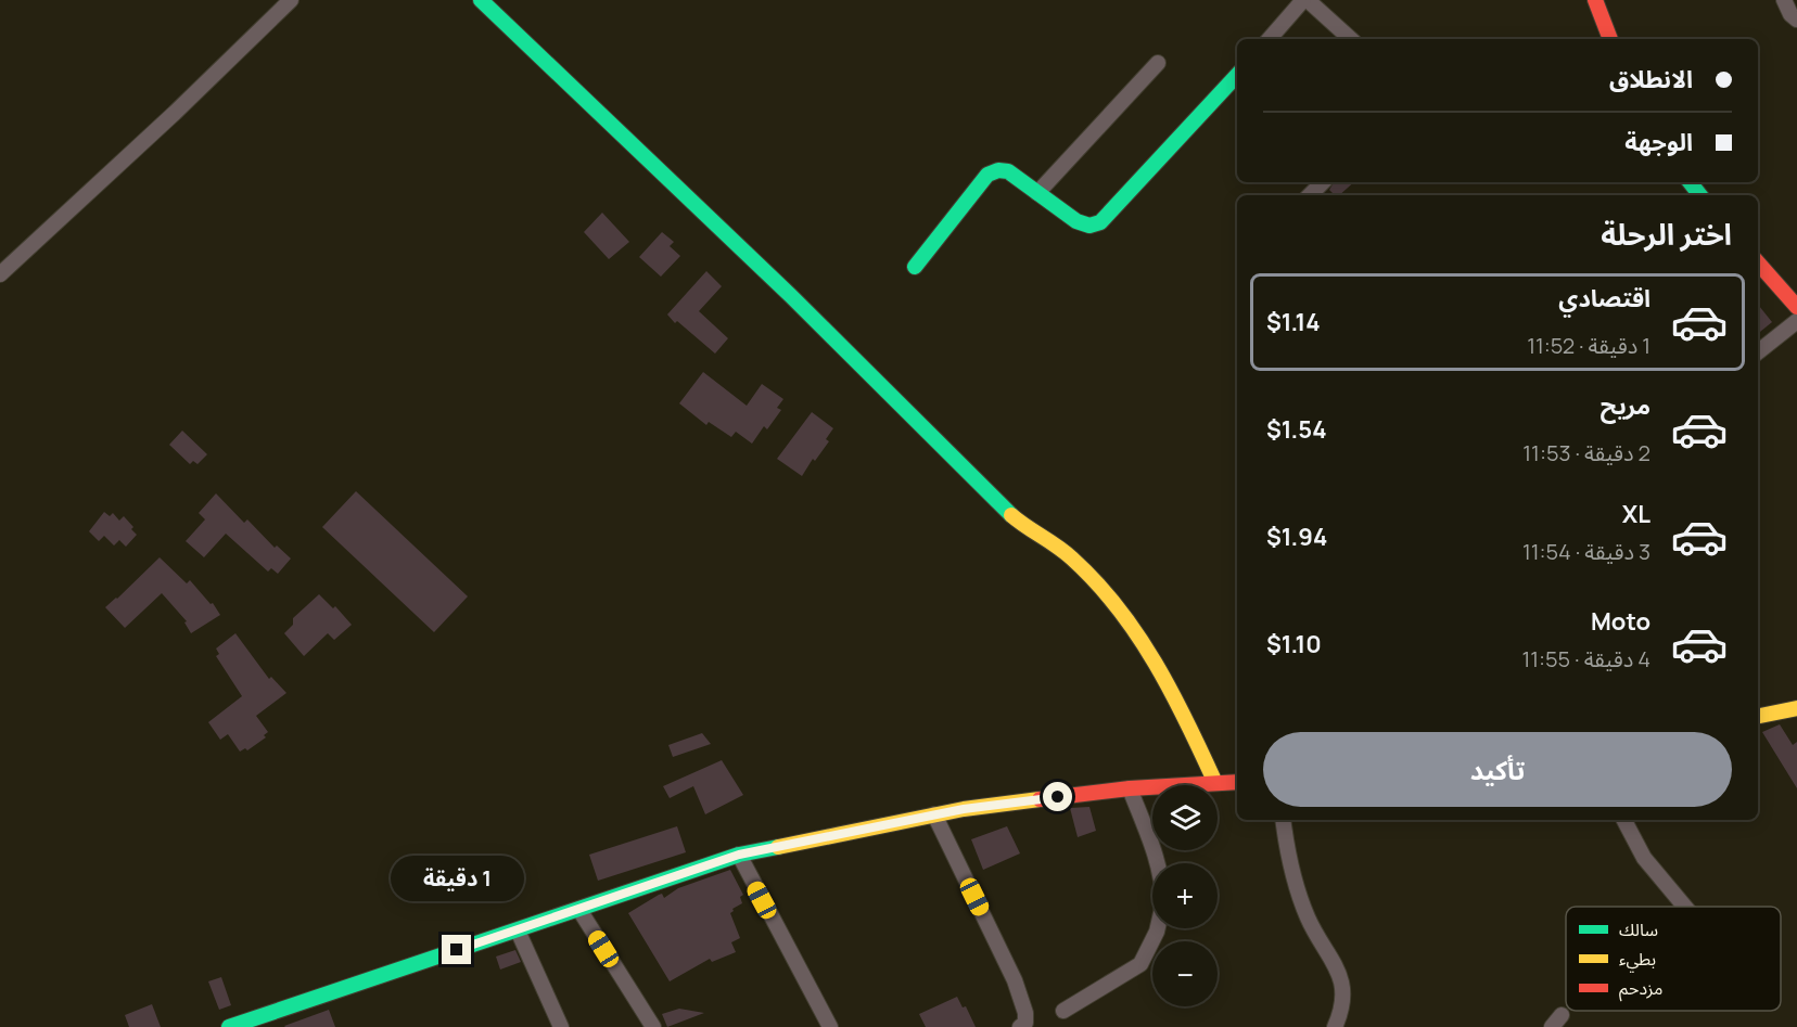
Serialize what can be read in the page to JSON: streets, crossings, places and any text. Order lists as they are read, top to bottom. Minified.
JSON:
{"legend":["سالك","بطيء","مزدحم"],"page":{"banner":["الانطلاق","الوجهة"],"heading":"اختر الرحلة","list":[{"name":"اقتصادي","note":"1 دقيقة · 11:52","value":"$1.14"},{"name":"مريح","note":"2 دقيقة · 11:53","value":"$1.54"},{"name":"XL","note":"3 دقيقة · 11:54","value":"$1.94"},{"name":"Moto","note":"4 دقيقة · 11:55","value":"$1.10"}],"buttons":"تأكيد","map_buttons":["+","−"],"bubble":"1 دقيقة"}}
